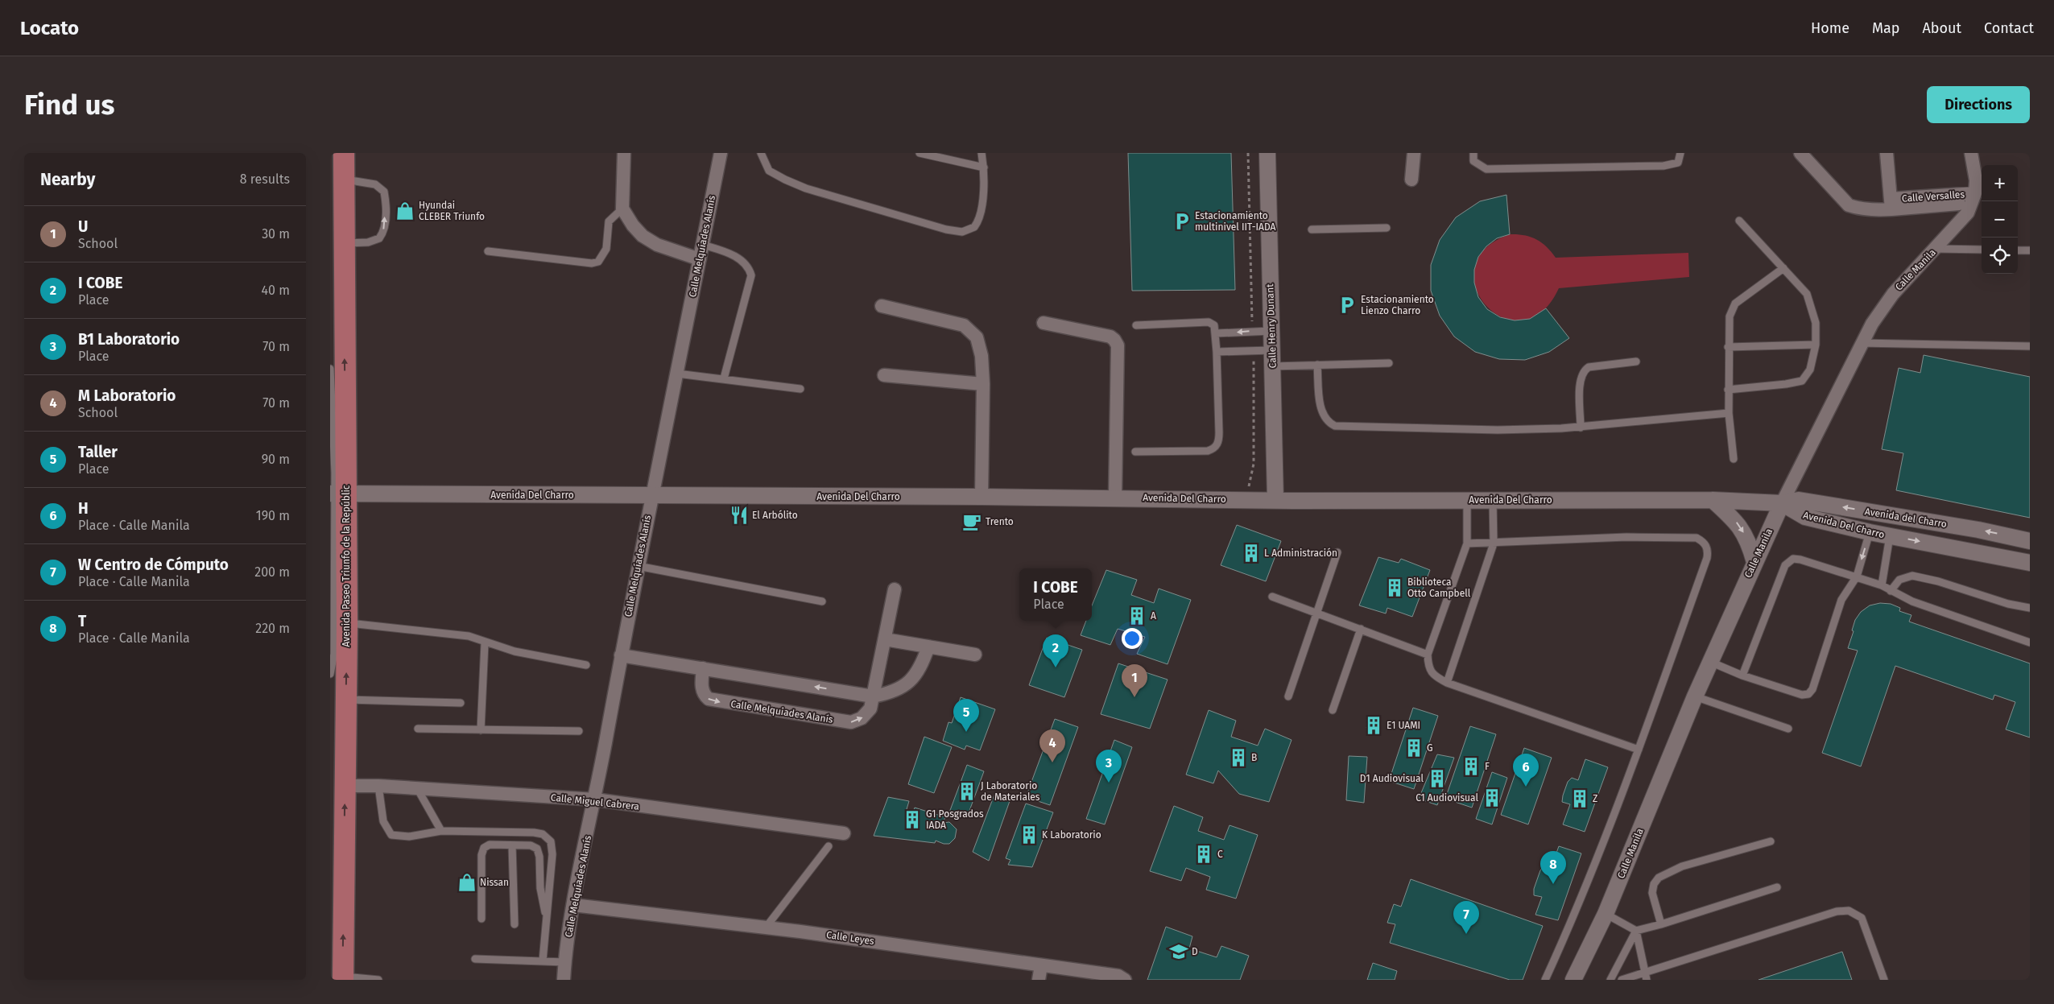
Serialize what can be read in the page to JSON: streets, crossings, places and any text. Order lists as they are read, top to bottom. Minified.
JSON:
{"streets":{"main road":["Avenida Paseo Triunfo de la Repúblic"],"street":["Calle Versalles","Calle Melquíades Alanís","Calle Manila","Calle Henry Dunant","Avenida Del Charro","Avenida del Charro","Calle Melquiades Alanís","Calle Miguel Cabrera","Calle Leyes"]},"crossings":[["Calle Versalles","Calle Manila"],["Calle Melquíades Alanís","Avenida Del Charro"],["Calle Melquíades Alanís","Calle Miguel Cabrera"],["Calle Melquíades Alanís","Calle Leyes"],["Calle Manila","Avenida Del Charro"],["Calle Manila","Avenida del Charro"],["Calle Henry Dunant","Avenida Del Charro"],["Avenida Del Charro","Avenida del Charro"],["Avenida Del Charro","Avenida Paseo Triunfo de la Repúblic"],["Avenida Paseo Triunfo de la Repúblic","Calle Miguel Cabrera"]],"one_way":["Avenida del Charro","Avenida Paseo Triunfo de la Repúblic"],"places":{"shop":["Hyundai CLEBER Triunfo","Nissan"],"parking":["Estacionamiento multinivel IIT-IADA","Estacionamiento Lienzo Charro"],"restaurant":["El Arbólito"],"cafe":["Trento"],"building":["L Administración","Biblioteca Otto Campbell","A","E1 UAMI","G","B","F","D1 Audiovisual","J Laboratorio de Materiales","C1 Audiovisual","Z","G1 Posgrados IADA","K Laboratorio","C"],"school or university":["D"]},"page":{"header":"Locato","nav":["Home","Map","About","Contact"],"buttons":"Directions","title":"Find us","heading":["Nearby","8 results"],"map_buttons":["+","−"],"list":[{"mark":"1","name":"U","note":"School","value":"30 m"},{"mark":"2","name":"I COBE","note":"Place","value":"40 m"},{"mark":"3","name":"B1 Laboratorio","note":"Place","value":"70 m"},{"mark":"4","name":"M Laboratorio","note":"School","value":"70 m"},{"mark":"5","name":"Taller","note":"Place","value":"90 m"},{"mark":"6","name":"H","note":"Place · Calle Manila","value":"190 m"},{"mark":"7","name":"W Centro de Cómputo","note":"Place · Calle Manila","value":"200 m"},{"mark":"8","name":"T","note":"Place · Calle Manila","value":"220 m"}],"popup":["I COBE","Place"],"pins":["2","1","5","4","3","6","8","7"]}}
